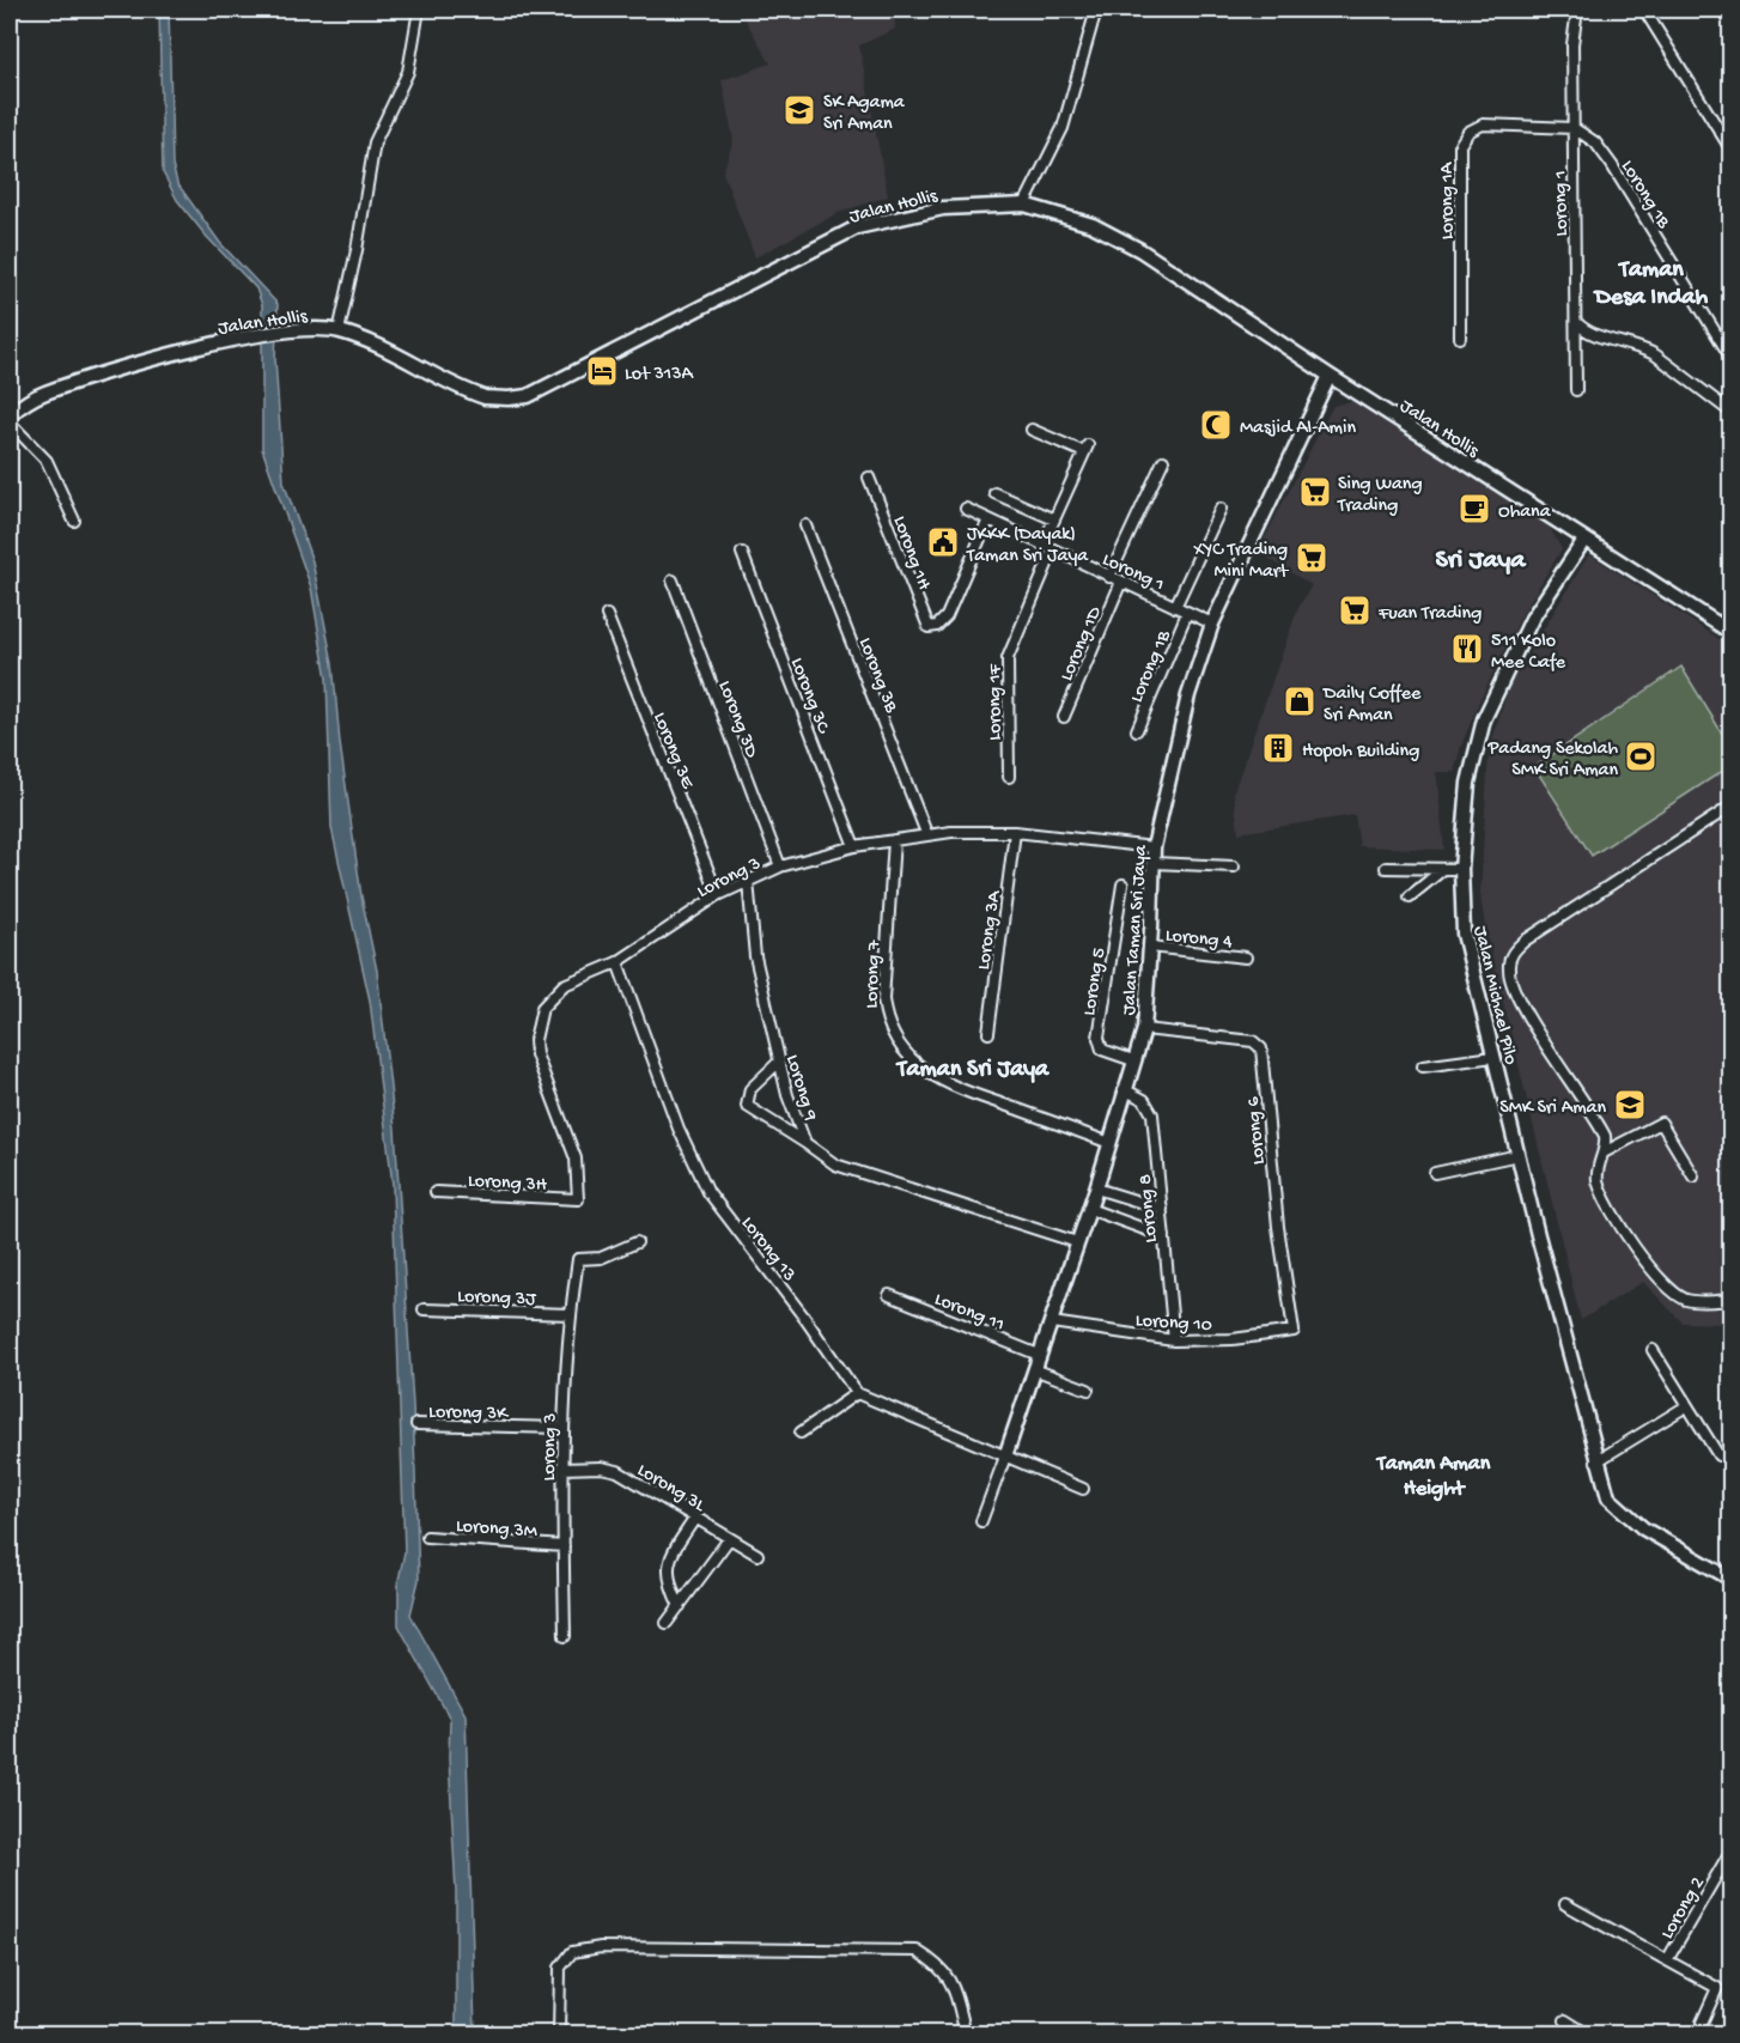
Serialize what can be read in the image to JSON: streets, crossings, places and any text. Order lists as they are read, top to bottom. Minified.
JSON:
{"streets":{"street":["Lorong 1B","Lorong 1A","Jalan Hollis","Lorong 1","Lorong 1H","Lorong 1D","Lorong 3B","Lorong 3C","Lorong 1F","Lorong 3D","Lorong 3E","Lorong 3","Lorong 3A","Jalan Taman Sri Jaya","Lorong 4","Lorong 7","Lorong 5","Jalan Michael Pilo","Lorong 9","Lorong 6","Lorong 3H","Lorong 8","Lorong 13","Lorong 3J","Lorong 11","Lorong 10","Lorong 3K","Lorong 3L","Lorong 3M","Lorong 2"]},"crossings":[["Lorong 1B","Lorong 1A"],["Lorong 1B","Lorong 1"],["Lorong 1A","Lorong 1"],["Jalan Hollis","Jalan Taman Sri Jaya"],["Jalan Hollis","Jalan Michael Pilo"],["Lorong 1","Lorong 1H"],["Lorong 1","Lorong 1D"],["Lorong 1","Lorong 1F"],["Lorong 1","Jalan Taman Sri Jaya"],["Lorong 3B","Lorong 3"],["Lorong 3C","Lorong 3"],["Lorong 3D","Lorong 3"],["Lorong 3E","Lorong 3"],["Lorong 3","Lorong 3A"],["Lorong 3","Jalan Taman Sri Jaya"],["Lorong 3","Lorong 7"],["Lorong 3","Lorong 9"],["Lorong 3","Lorong 3H"],["Lorong 3","Lorong 13"],["Lorong 3","Lorong 3J"],["Lorong 3","Lorong 3K"],["Lorong 3","Lorong 3L"],["Lorong 3","Lorong 3M"],["Jalan Taman Sri Jaya","Lorong 4"],["Jalan Taman Sri Jaya","Lorong 7"],["Jalan Taman Sri Jaya","Lorong 5"],["Jalan Taman Sri Jaya","Lorong 9"],["Jalan Taman Sri Jaya","Lorong 6"],["Jalan Taman Sri Jaya","Lorong 8"],["Jalan Taman Sri Jaya","Lorong 11"],["Jalan Taman Sri Jaya","Lorong 10"],["Lorong 6","Lorong 10"],["Lorong 8","Lorong 10"]],"districts":["Taman Desa Indah","Sri Jaya","Taman Sri Jaya","Taman Aman Height"],"places":{"school or university":["SK Agama Sri Aman","SMK Sri Aman"],"hotel":["Lot 313A"],"mosque":["Masjid Al-Amin"],"supermarket":["Sing Wang Trading","XYC Trading Mini Mart","Fuan Trading"],"cafe":["Ohana"],"public building":["JKKK (Dayak) Taman Sri Jaya"],"restaurant":["511 Kolo Mee Cafe"],"shop":["Daily Coffee Sri Aman"],"building":["Hopoh Building"],"sports":["Padang Sekolah SMK Sri Aman"]}}
